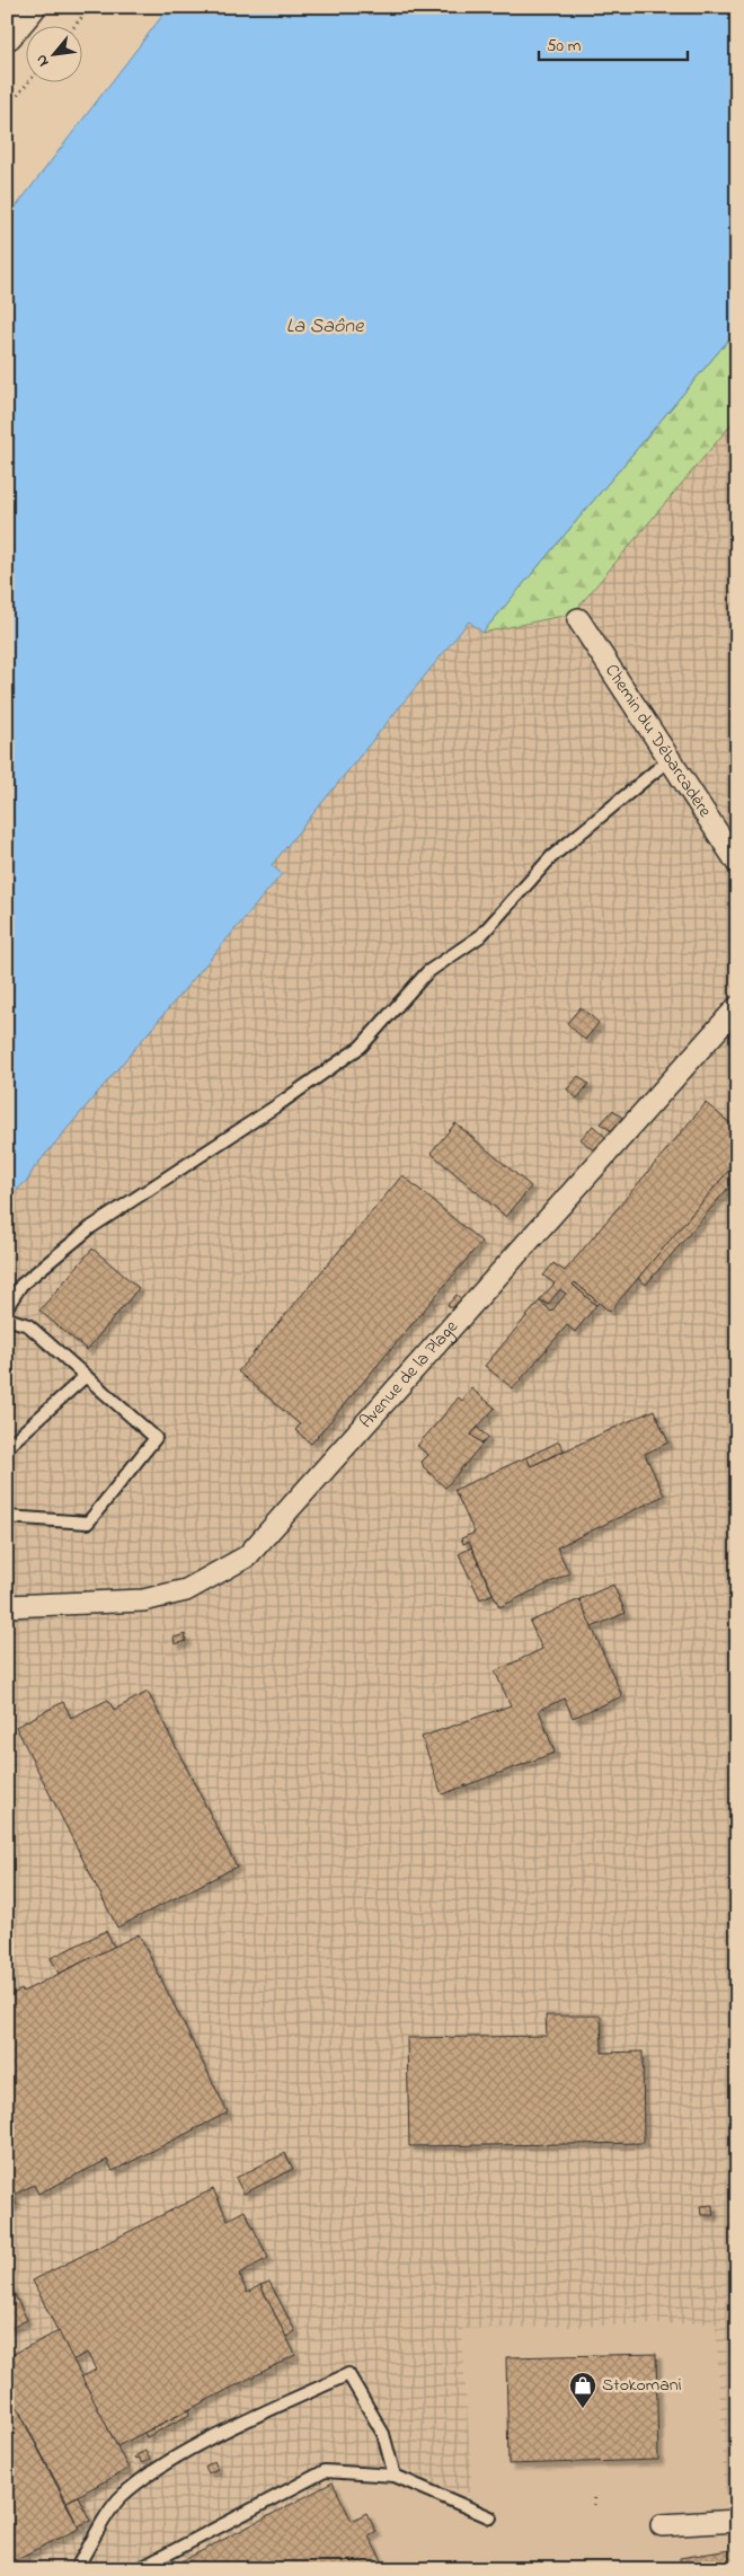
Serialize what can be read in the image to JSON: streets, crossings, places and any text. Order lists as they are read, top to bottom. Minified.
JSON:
{"streets":{"street":["Chemin du Débarcadère","Avenue de la Plage"]},"water":["La Saône"],"places":{"shop":["Stokomani"]},"scale_bar":"50 m","north":"bottom left"}
